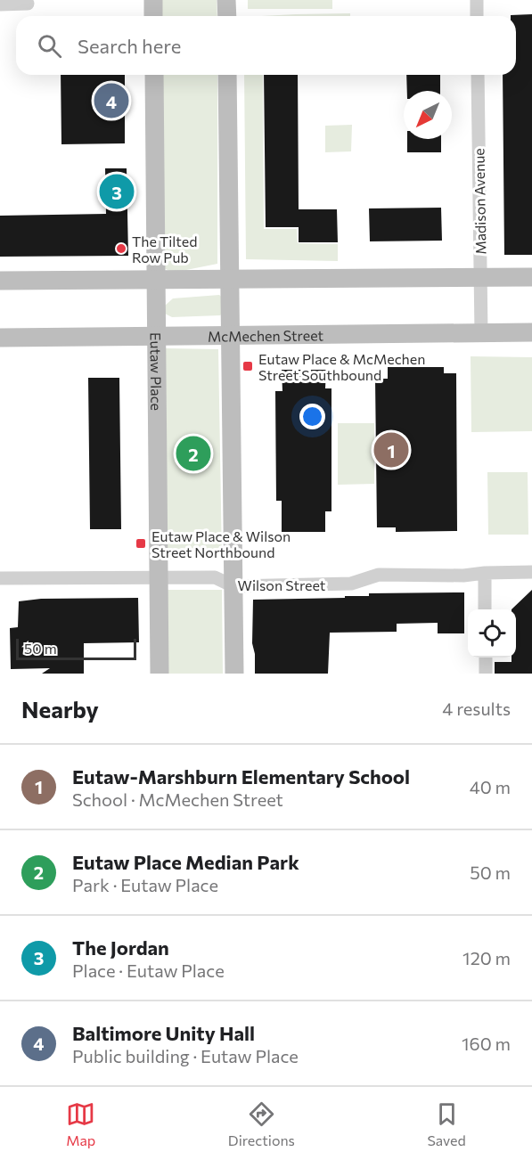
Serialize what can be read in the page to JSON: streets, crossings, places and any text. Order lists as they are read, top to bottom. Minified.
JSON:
{"streets":{"street":["Madison Avenue","McMechen Street","Eutaw Place","Wilson Street"]},"crossings":[["Madison Avenue","McMechen Street"],["McMechen Street","Eutaw Place"],["Eutaw Place","Wilson Street"]],"places":{"other":["The Tilted Row Pub"],"transit":["Eutaw Place & McMechen Street Southbound","Eutaw Place & Wilson Street Northbound"]},"scale_bar":"50 m","north":"bottom left","page":{"search":"Search here","pins":["4","3","1","2"],"scale":"50 m","heading":["Nearby","4 results"],"list":[{"mark":"1","name":"Eutaw-Marshburn Elementary School","note":"School · McMechen Street","value":"40 m"},{"mark":"2","name":"Eutaw Place Median Park","note":"Park · Eutaw Place","value":"50 m"},{"mark":"3","name":"The Jordan","note":"Place · Eutaw Place","value":"120 m"},{"mark":"4","name":"Baltimore Unity Hall","note":"Public building · Eutaw Place","value":"160 m"}],"nav":["Map","Directions","Saved"]}}
